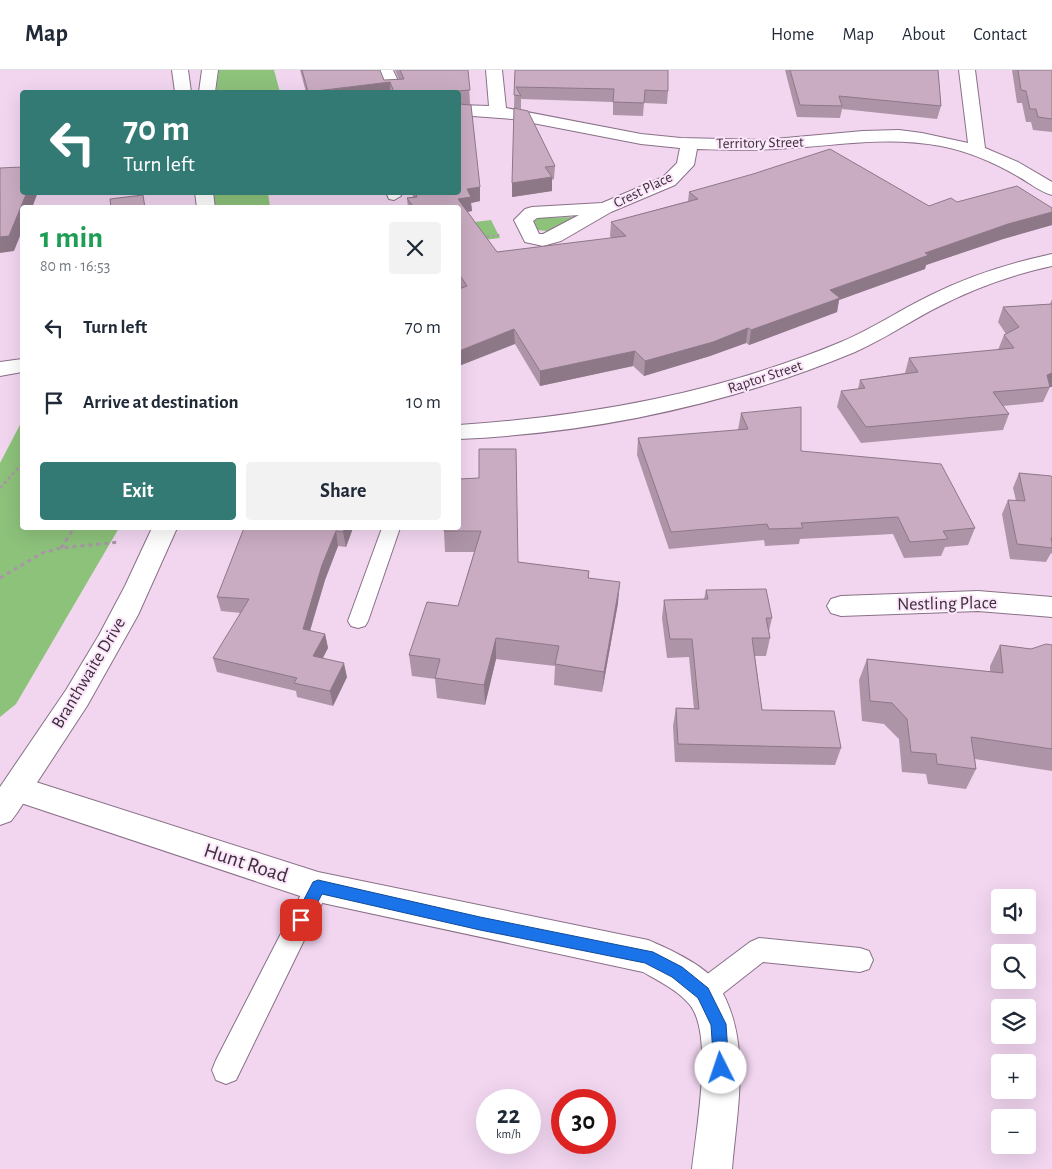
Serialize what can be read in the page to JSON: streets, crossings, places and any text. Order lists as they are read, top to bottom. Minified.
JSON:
{"streets":{"street":["Territory Street","Crest Place","Raptor Street","Nestling Place","Branthwaite Drive","Hunt Road"]},"crossings":[["Territory Street","Crest Place"],["Branthwaite Drive","Hunt Road"]],"page":{"header":"Map","nav":["Home","Map","About","Contact"],"turn":["70 m","Turn left"],"heading":["1 min","80 m · 16:53"],"list":[{"name":"Turn left","value":"70 m"},{"name":"Arrive at destination","value":"10 m"}],"buttons":["Exit","Share"],"map_buttons":["+","−"],"speed":"22 km/h","limit":"30"}}
